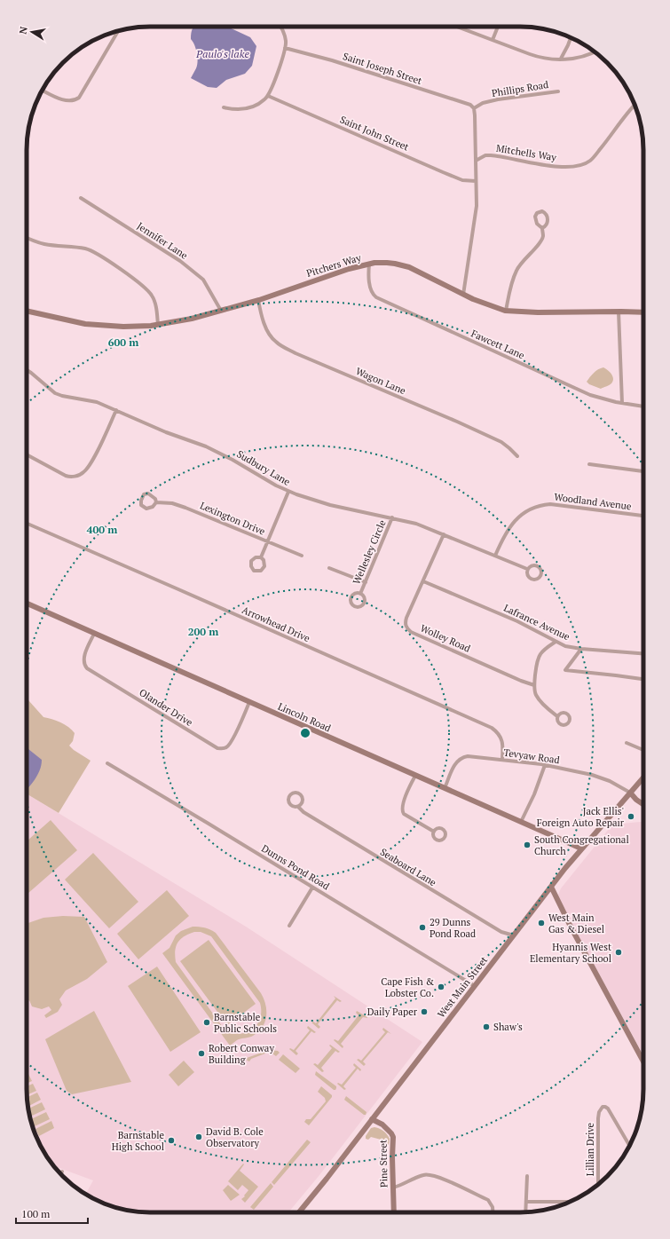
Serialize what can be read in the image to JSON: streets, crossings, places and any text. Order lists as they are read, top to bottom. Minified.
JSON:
{"streets":{"main road":["Pitchers Way","Lincoln Road","West Main Street","Pine Street"],"street":["Saint Joseph Street","Phillips Road","Saint John Street","Mitchells Way","Jennifer Lane","Fawcett Lane","Wagon Lane","Sudbury Lane","Woodland Avenue","Lexington Drive","Wellesley Circle","Lafrance Avenue","Arrowhead Drive","Wolley Road","Olander Drive","Tevyaw Road","Dunns Pond Road","Seaboard Lane","Lillian Drive"]},"crossings":[["Saint Joseph Street","Phillips Road"],["Jennifer Lane","Pitchers Way"],["Pitchers Way","Fawcett Lane"],["Pitchers Way","Wagon Lane"],["Sudbury Lane","Woodland Avenue"],["Sudbury Lane","Wellesley Circle"],["Sudbury Lane","Wolley Road"],["Lafrance Avenue","Wolley Road"],["Arrowhead Drive","Tevyaw Road"],["Olander Drive","Lincoln Road"],["Lincoln Road","Tevyaw Road"],["Lincoln Road","West Main Street"],["Tevyaw Road","West Main Street"],["Dunns Pond Road","West Main Street"],["Seaboard Lane","West Main Street"],["West Main Street","Pine Street"]],"water":["Paulo's lake"],"places":["Jack Ellis' Foreign Auto Repair","South Congregational Church","West Main Gas & Diesel","29 Dunns Pond Road","Hyannis West Elementary School","Cape Fish & Lobster Co.","Daily Paper","Barnstable Public Schools","Shaw's","Robert Conway Building","David B. Cole Observatory","Barnstable High School"],"scale_bar":"100 m","north":"left","rings":["600 m","400 m","200 m"]}
